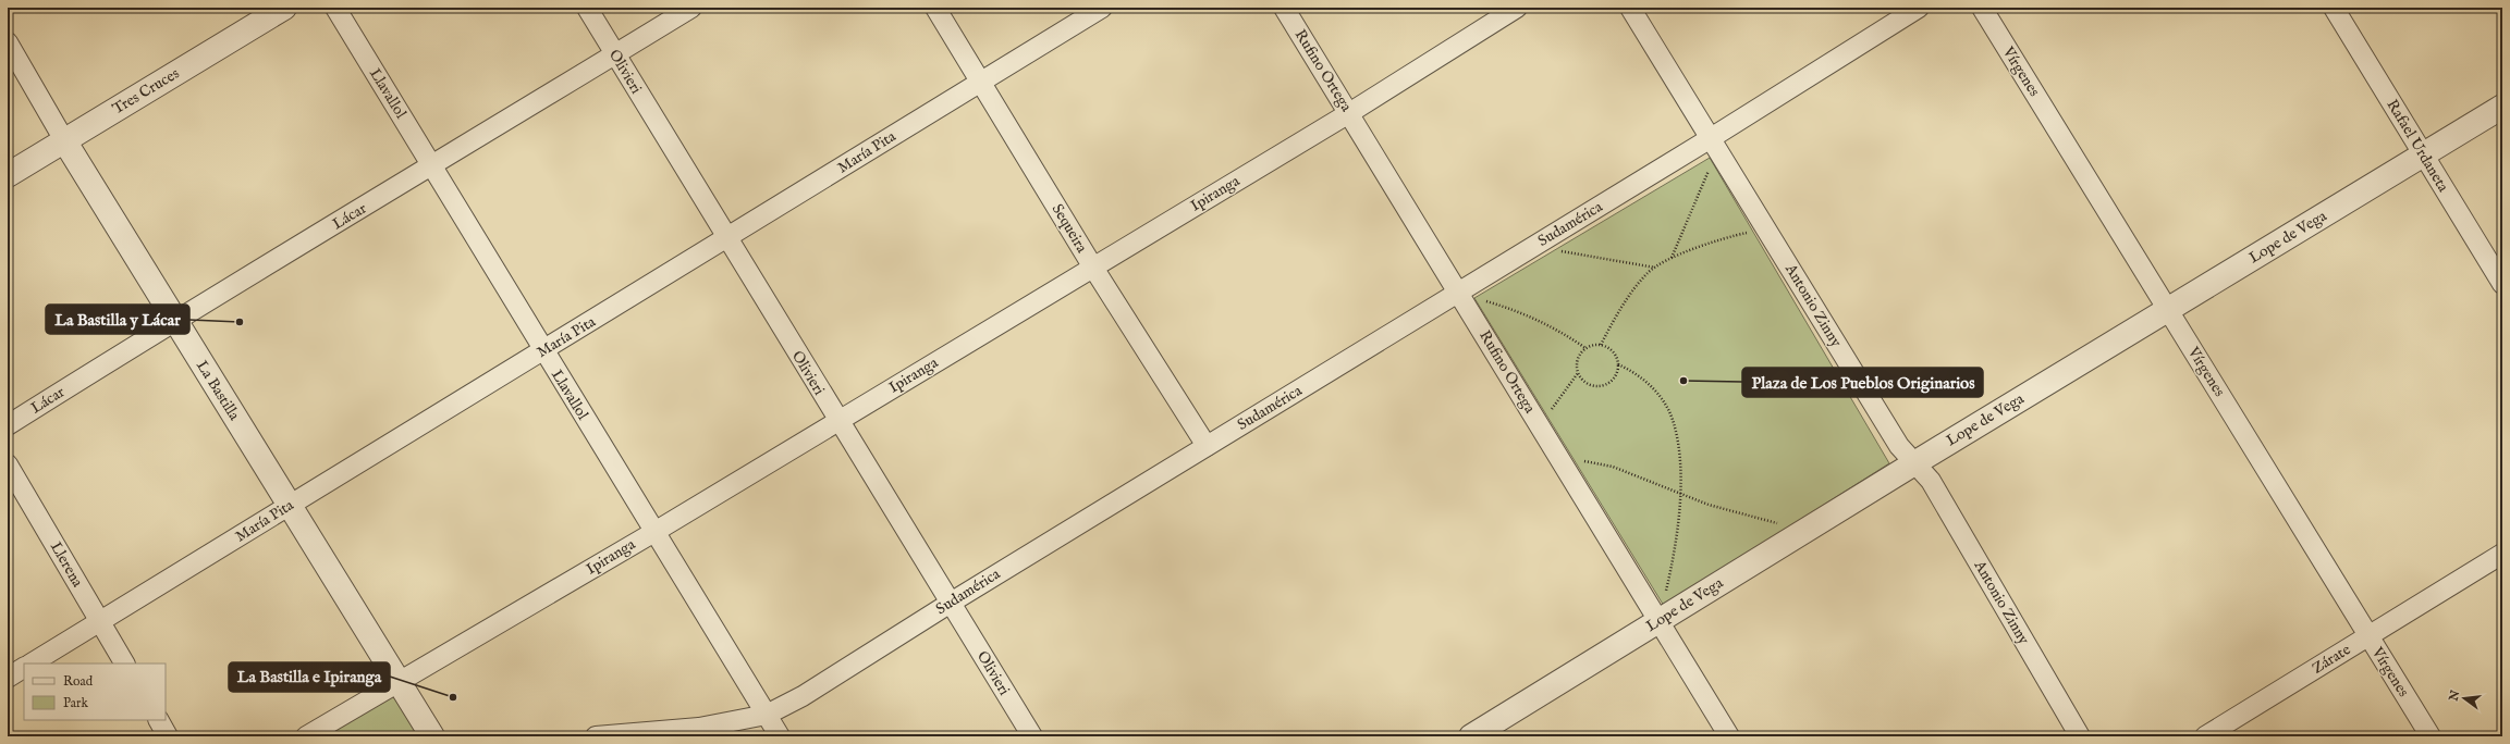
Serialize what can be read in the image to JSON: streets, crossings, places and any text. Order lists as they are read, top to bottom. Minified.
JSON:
{"streets":{"street":["Rufino Ortega","Olivieri","Vírgenes","Tres Cruces","Llavallol","Rafael Urdaneta","María Pita","Ipiranga","Lácar","Sudamérica","Sequeira","Lope de Vega","Antonio Zinny","La Bastilla","Llerena","Zárate"]},"crossings":[["Rufino Ortega","Ipiranga"],["Rufino Ortega","Sudamérica"],["Rufino Ortega","Lope de Vega"],["Olivieri","María Pita"],["Olivieri","Ipiranga"],["Olivieri","Lácar"],["Olivieri","Sudamérica"],["Vírgenes","Lope de Vega"],["Vírgenes","Zárate"],["Tres Cruces","La Bastilla"],["Llavallol","María Pita"],["Llavallol","Ipiranga"],["Llavallol","Lácar"],["Llavallol","Sudamérica"],["Rafael Urdaneta","Lope de Vega"],["María Pita","Sequeira"],["María Pita","La Bastilla"],["María Pita","Llerena"],["Ipiranga","Sequeira"],["Ipiranga","La Bastilla"],["Lácar","La Bastilla"],["Sudamérica","Sequeira"],["Sudamérica","Antonio Zinny"],["Lope de Vega","Antonio Zinny"]],"places":["La Bastilla y Lácar","Plaza de Los Pueblos Originarios","La Bastilla e Ipiranga"],"legend":["Road","Park"],"north":"left"}
